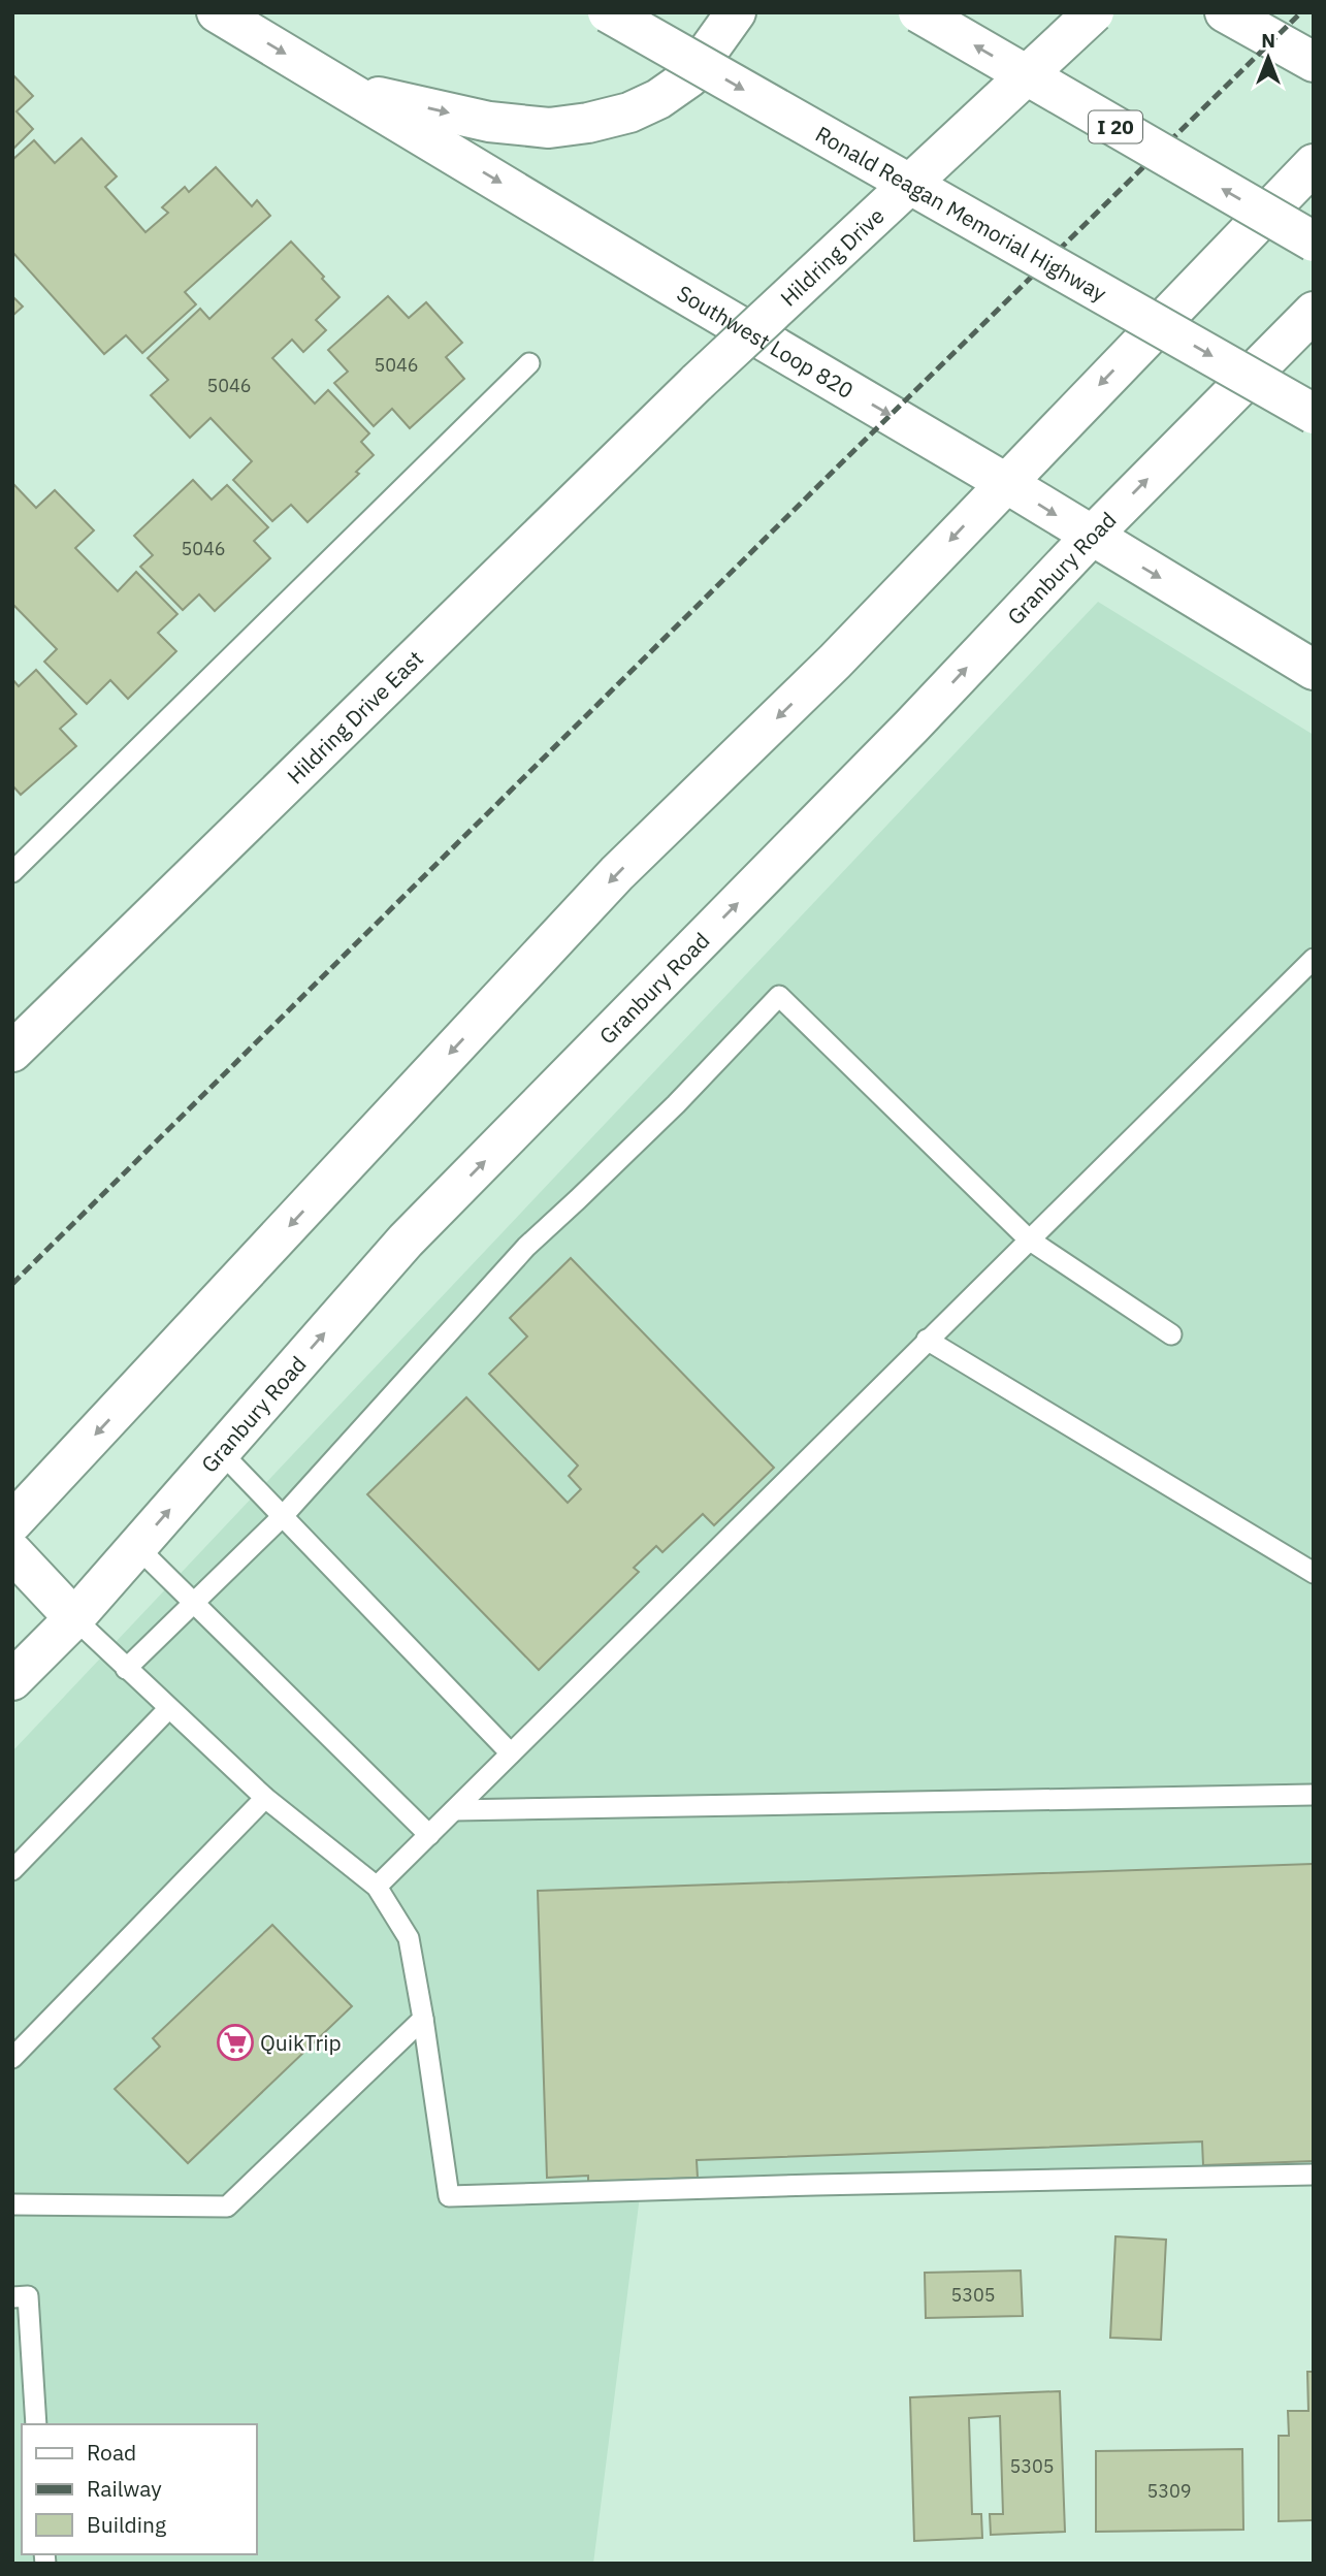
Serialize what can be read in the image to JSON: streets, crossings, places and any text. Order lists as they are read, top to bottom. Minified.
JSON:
{"streets":{"main road":["I 20","Ronald Reagan Memorial Highway","Hildring Drive","Southwest Loop 820","Granbury Road","Hildring Drive East"]},"crossings":[["Hildring Drive","Hildring Drive East"],["Southwest Loop 820","Granbury Road"]],"one_way":["Southwest Loop 820"],"places":{"supermarket":["QuikTrip"]},"house_numbers":["5046","5046","5046","5305","5305","5309"],"legend":["Road","Railway","Building"],"north":"top"}
